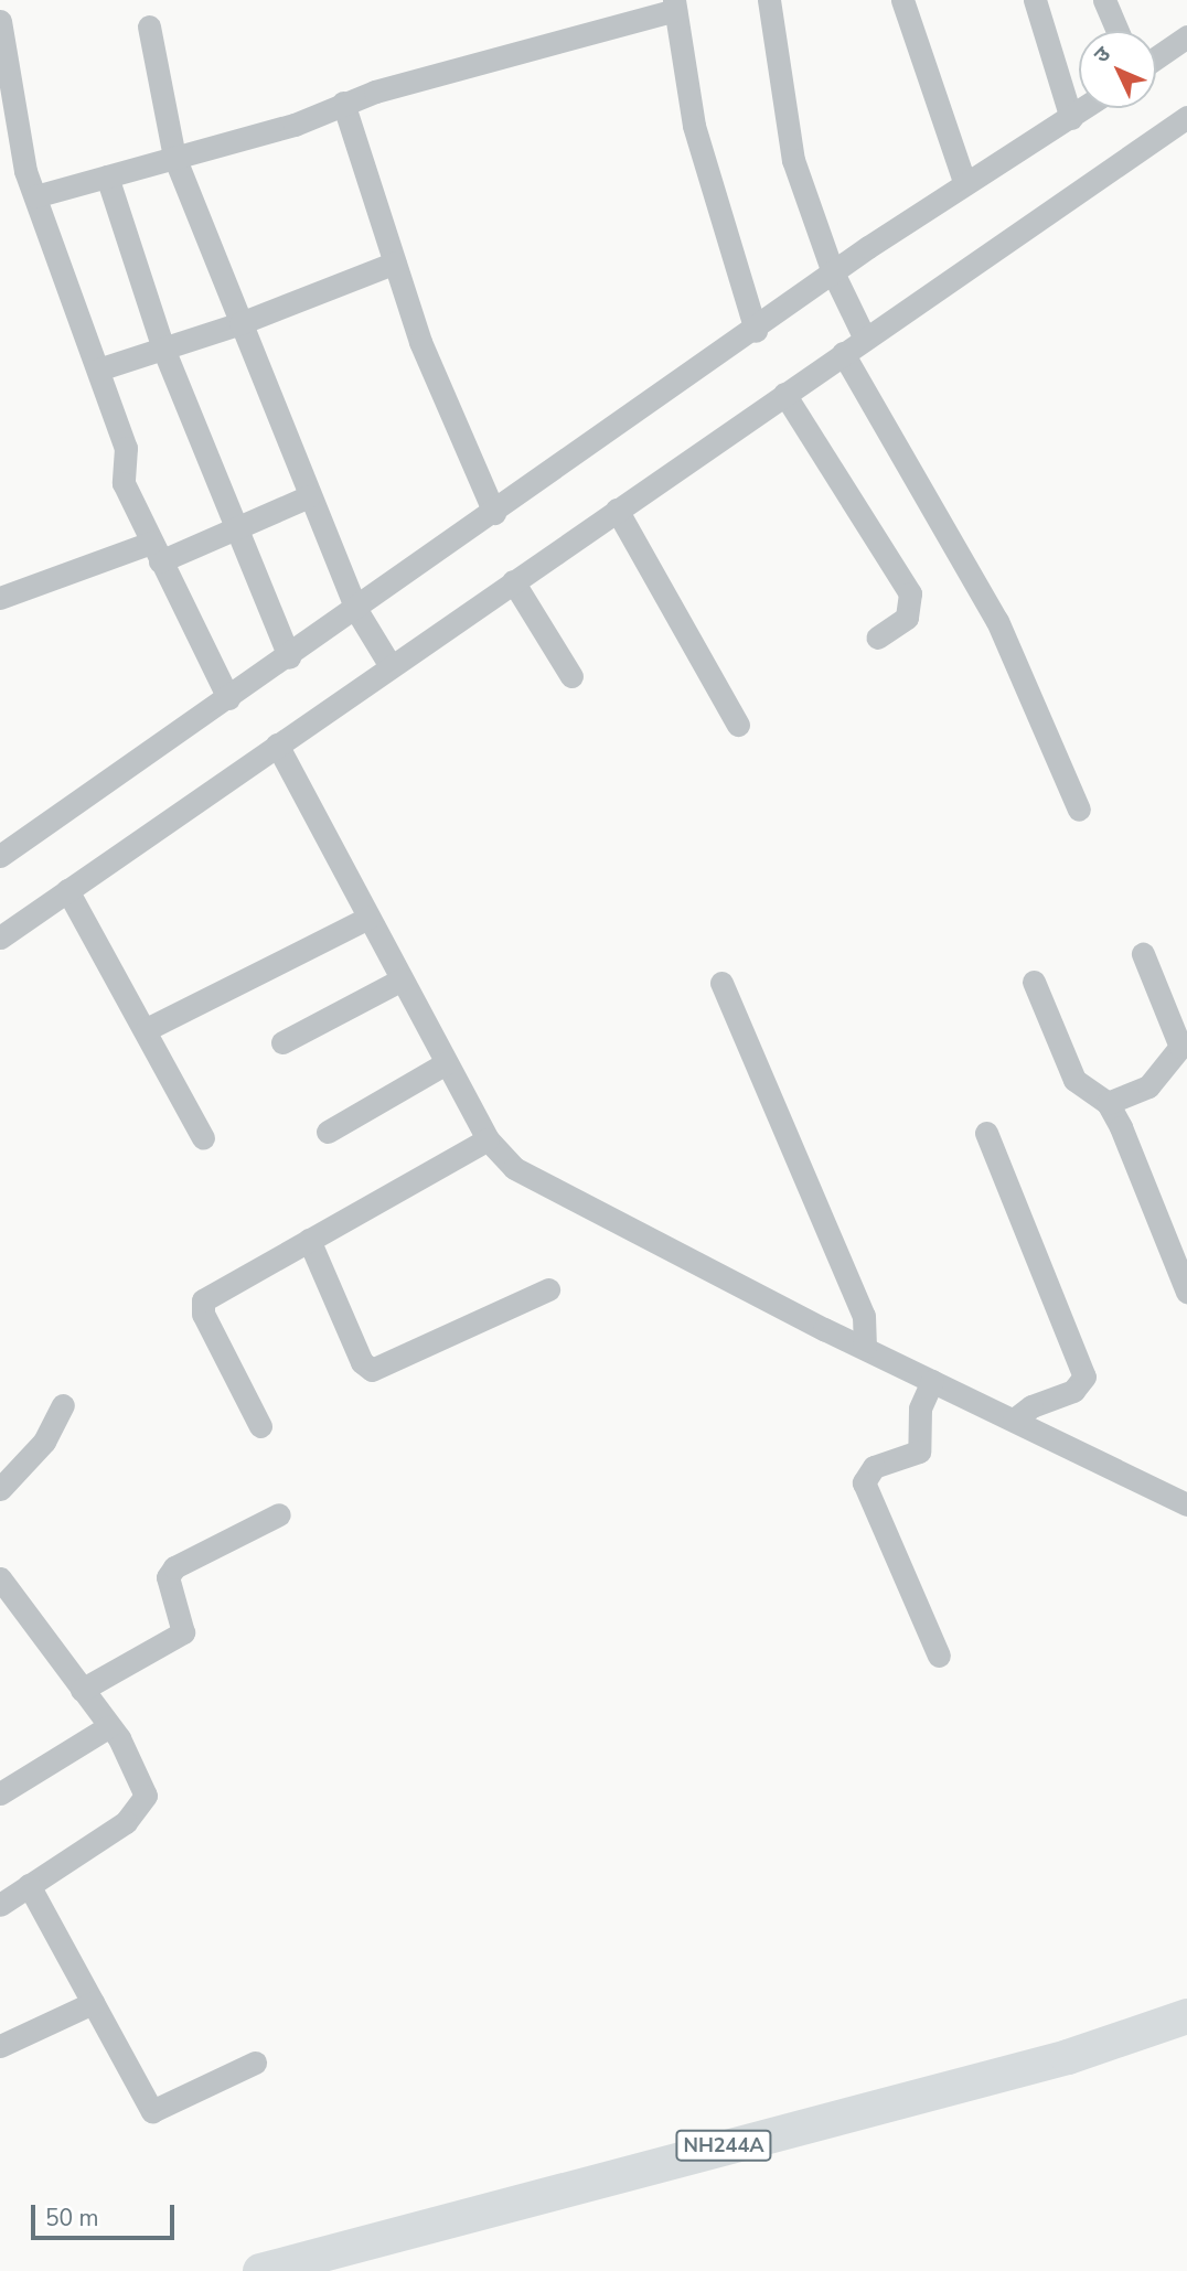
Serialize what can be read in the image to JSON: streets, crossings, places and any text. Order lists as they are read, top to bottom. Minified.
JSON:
{"streets":{"highway":["NH244A"]},"scale_bar":"50 m","north":"top left"}
